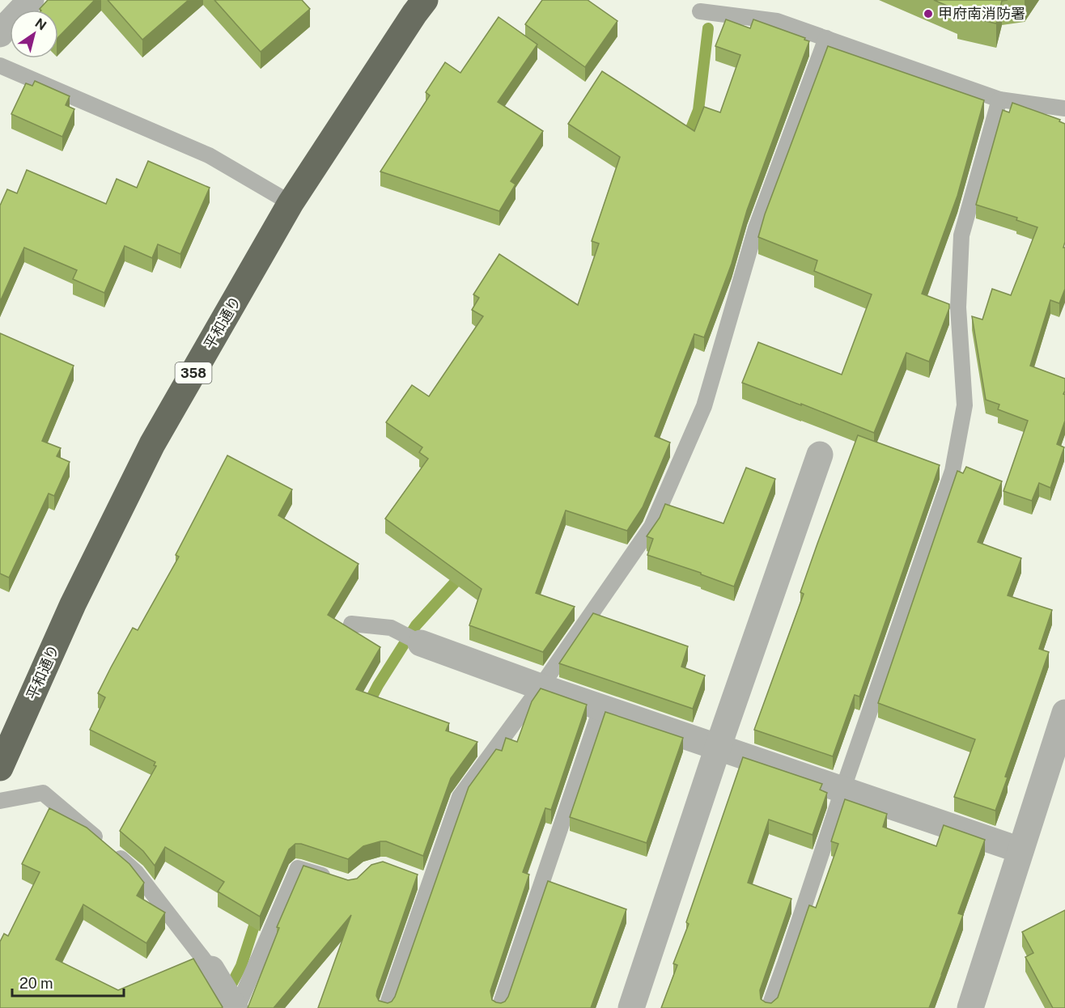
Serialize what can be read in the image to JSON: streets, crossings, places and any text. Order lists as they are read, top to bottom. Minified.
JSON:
{"streets":{"highway":["平和通り","358"]},"places":["甲府南消防署"],"scale_bar":"20 m","north":"top right"}
